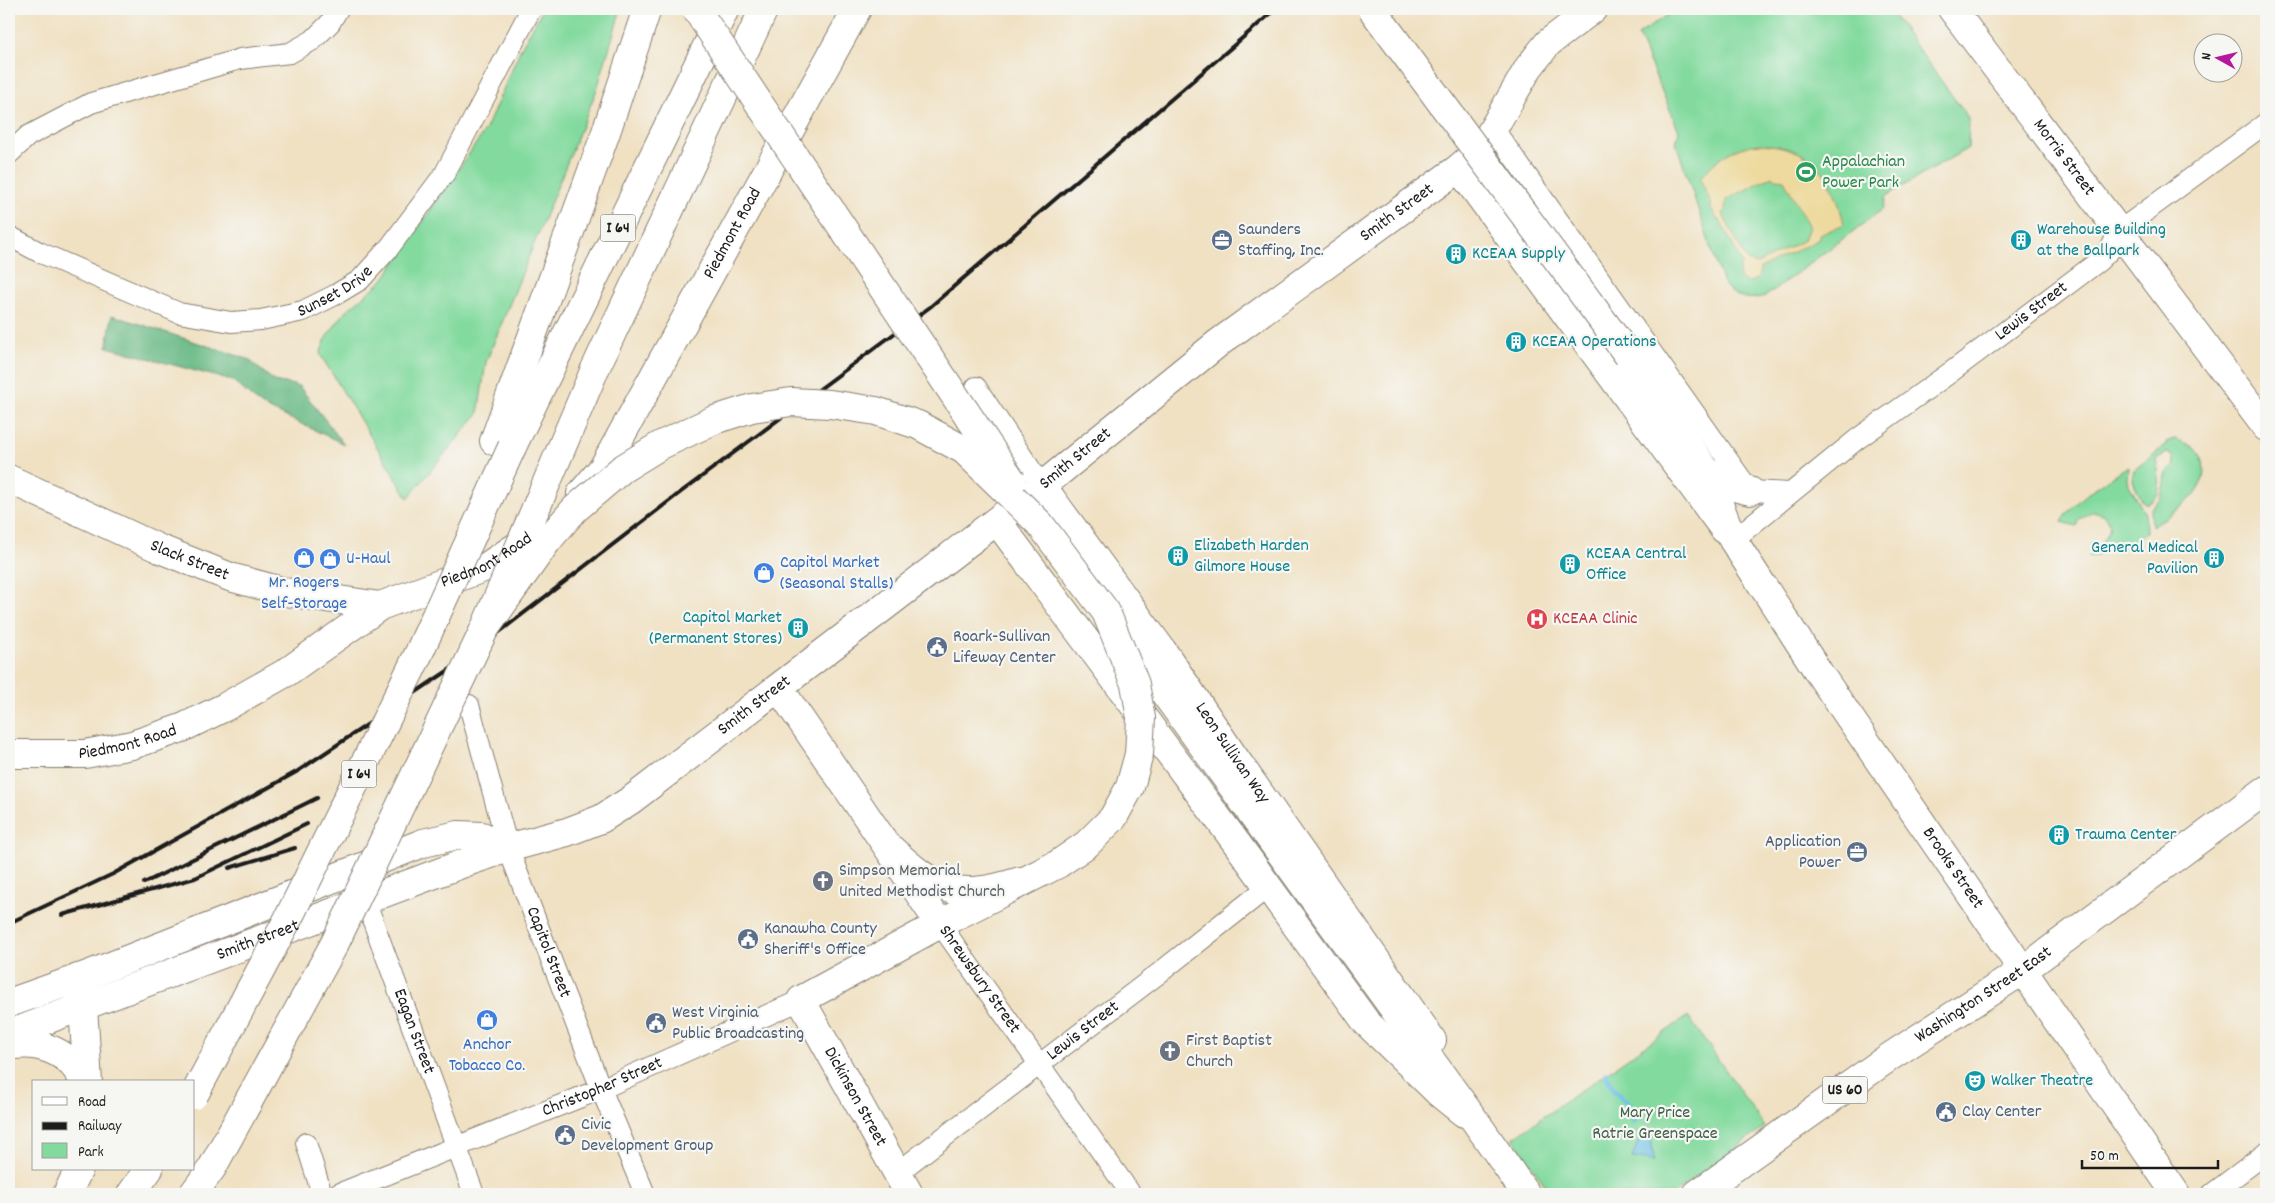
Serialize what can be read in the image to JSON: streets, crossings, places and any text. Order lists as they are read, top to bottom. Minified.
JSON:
{"streets":{"main road":["Morris Street","Smith Street","I 64","Piedmont Road","Slack Street","Leon Sullivan Way","Brooks Street","Shrewsbury Street","Washington Street East","Christopher Street","US 60","Dickinson Street"],"street":["Sunset Drive","Lewis Street","Capitol Street","Eagan Street"]},"crossings":[["Morris Street","Lewis Street"],["Smith Street","Leon Sullivan Way"],["Smith Street","Capitol Street"],["Smith Street","Shrewsbury Street"],["Smith Street","Eagan Street"],["Piedmont Road","Slack Street"],["Lewis Street","Leon Sullivan Way"],["Lewis Street","Brooks Street"],["Lewis Street","Shrewsbury Street"],["Lewis Street","Dickinson Street"],["Brooks Street","Washington Street East"],["Capitol Street","Christopher Street"],["Shrewsbury Street","Christopher Street"],["Eagan Street","Christopher Street"],["Christopher Street","Dickinson Street"]],"parks":["Mary Price Ratrie Greenspace"],"places":{"sports":["Appalachian Power Park"],"office":["Saunders Staffing, Inc.","Application Power"],"building":["Warehouse Building at the Ballpark","KCEAA Supply","KCEAA Operations","Elizabeth Harden Gilmore House","General Medical Pavilion","KCEAA Central Office","Capitol Market (Permanent Stores)","Trauma Center"],"shop":["Mr. Rogers Self-Storage","U-Haul","Capitol Market (Seasonal Stalls)","Anchor Tobacco Co."],"hospital":["KCEAA Clinic"],"public building":["Roark-Sullivan Lifeway Center","Kanawha County Sheriff's Office","West Virginia Public Broadcasting","Clay Center","Civic Development Group"],"church":["Simpson Memorial United Methodist Church","First Baptist Church"],"theatre":["Walker Theatre"]},"legend":["Road","Railway","Park"],"scale_bar":"50 m","north":"left"}
